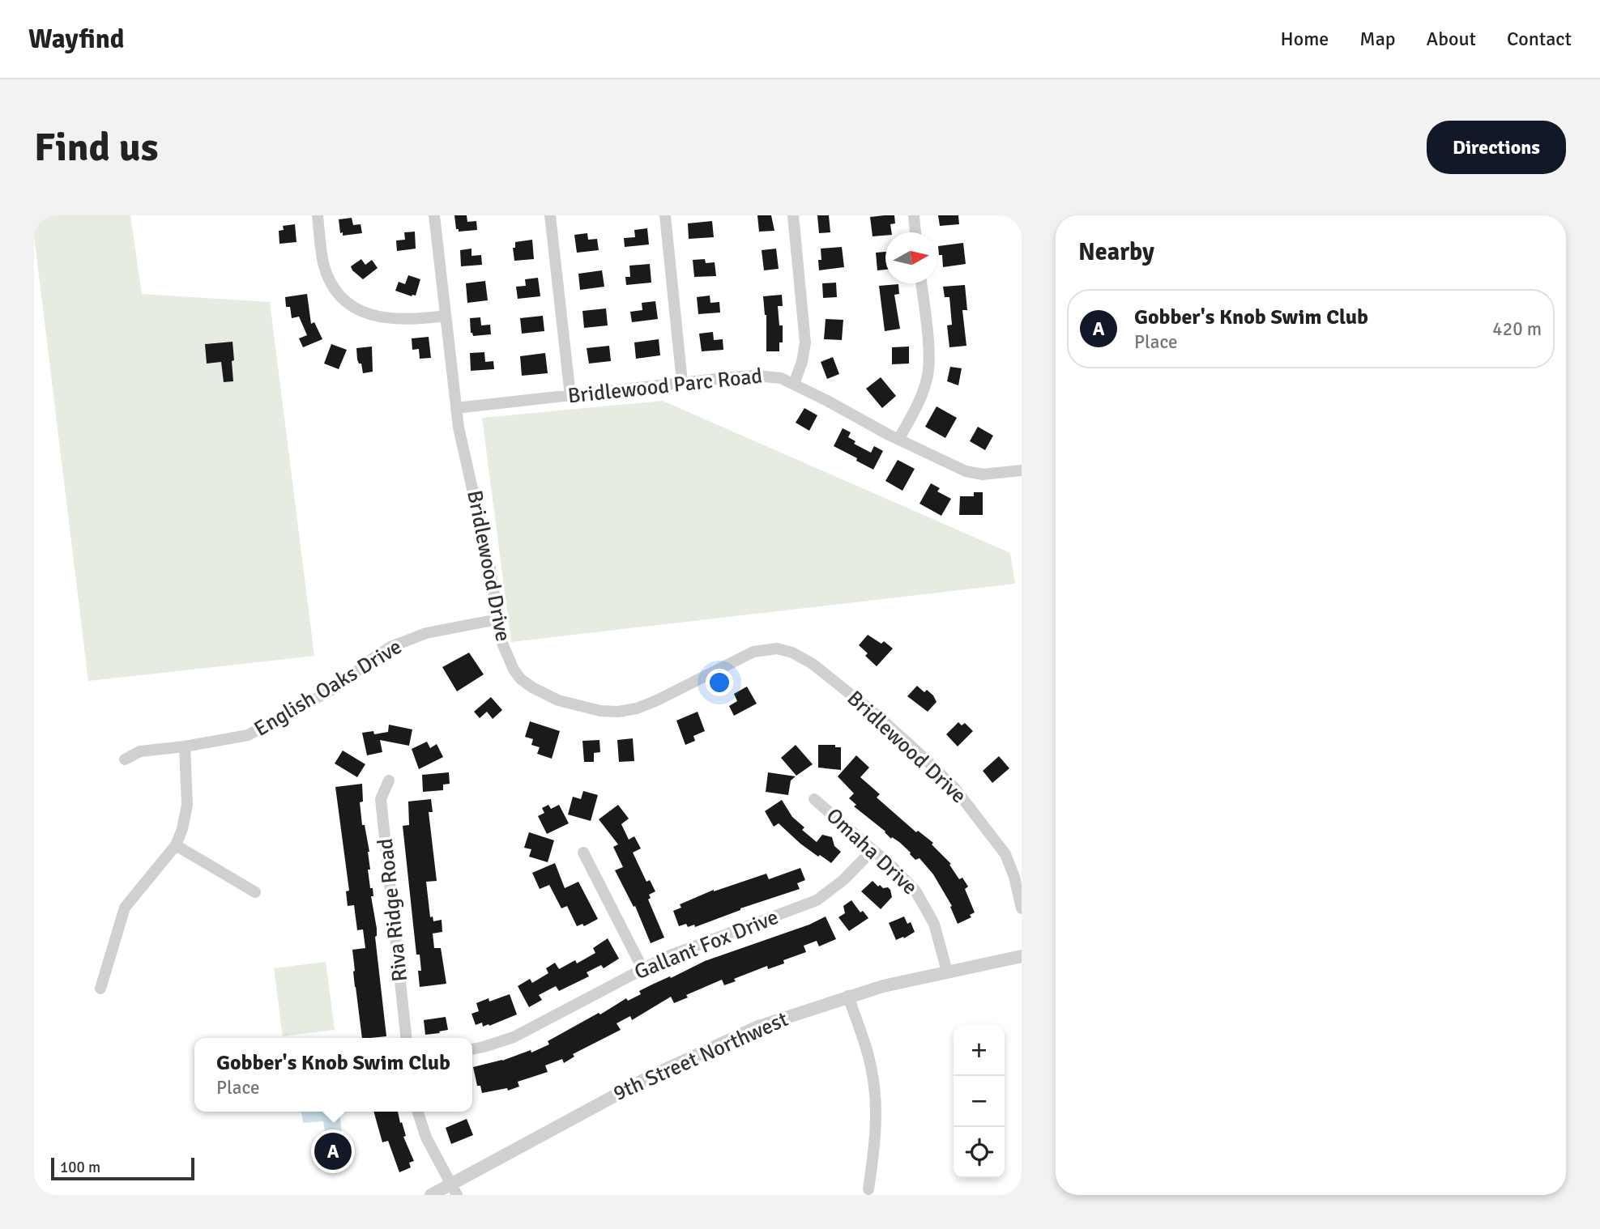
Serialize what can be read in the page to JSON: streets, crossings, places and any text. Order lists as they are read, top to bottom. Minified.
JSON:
{"streets":{"street":["Bridlewood Parc Road","Bridlewood Drive","English Oaks Drive","Omaha Drive","Riva Ridge Road","Gallant Fox Drive","9th Street Northwest"]},"crossings":[["Bridlewood Parc Road","Bridlewood Drive"],["Bridlewood Drive","English Oaks Drive"],["Omaha Drive","Gallant Fox Drive"],["Omaha Drive","9th Street Northwest"]],"scale_bar":"100 m","north":"right","page":{"header":"Wayfind","nav":["Home","Map","About","Contact"],"buttons":"Directions","title":"Find us","heading":"Nearby","list":[{"mark":"A","name":"Gobber's Knob Swim Club","note":"Place","value":"420 m"}],"map_buttons":["+","−"],"popup":["Gobber's Knob Swim Club","Place"],"pins":"A","scale":"100 m"}}
